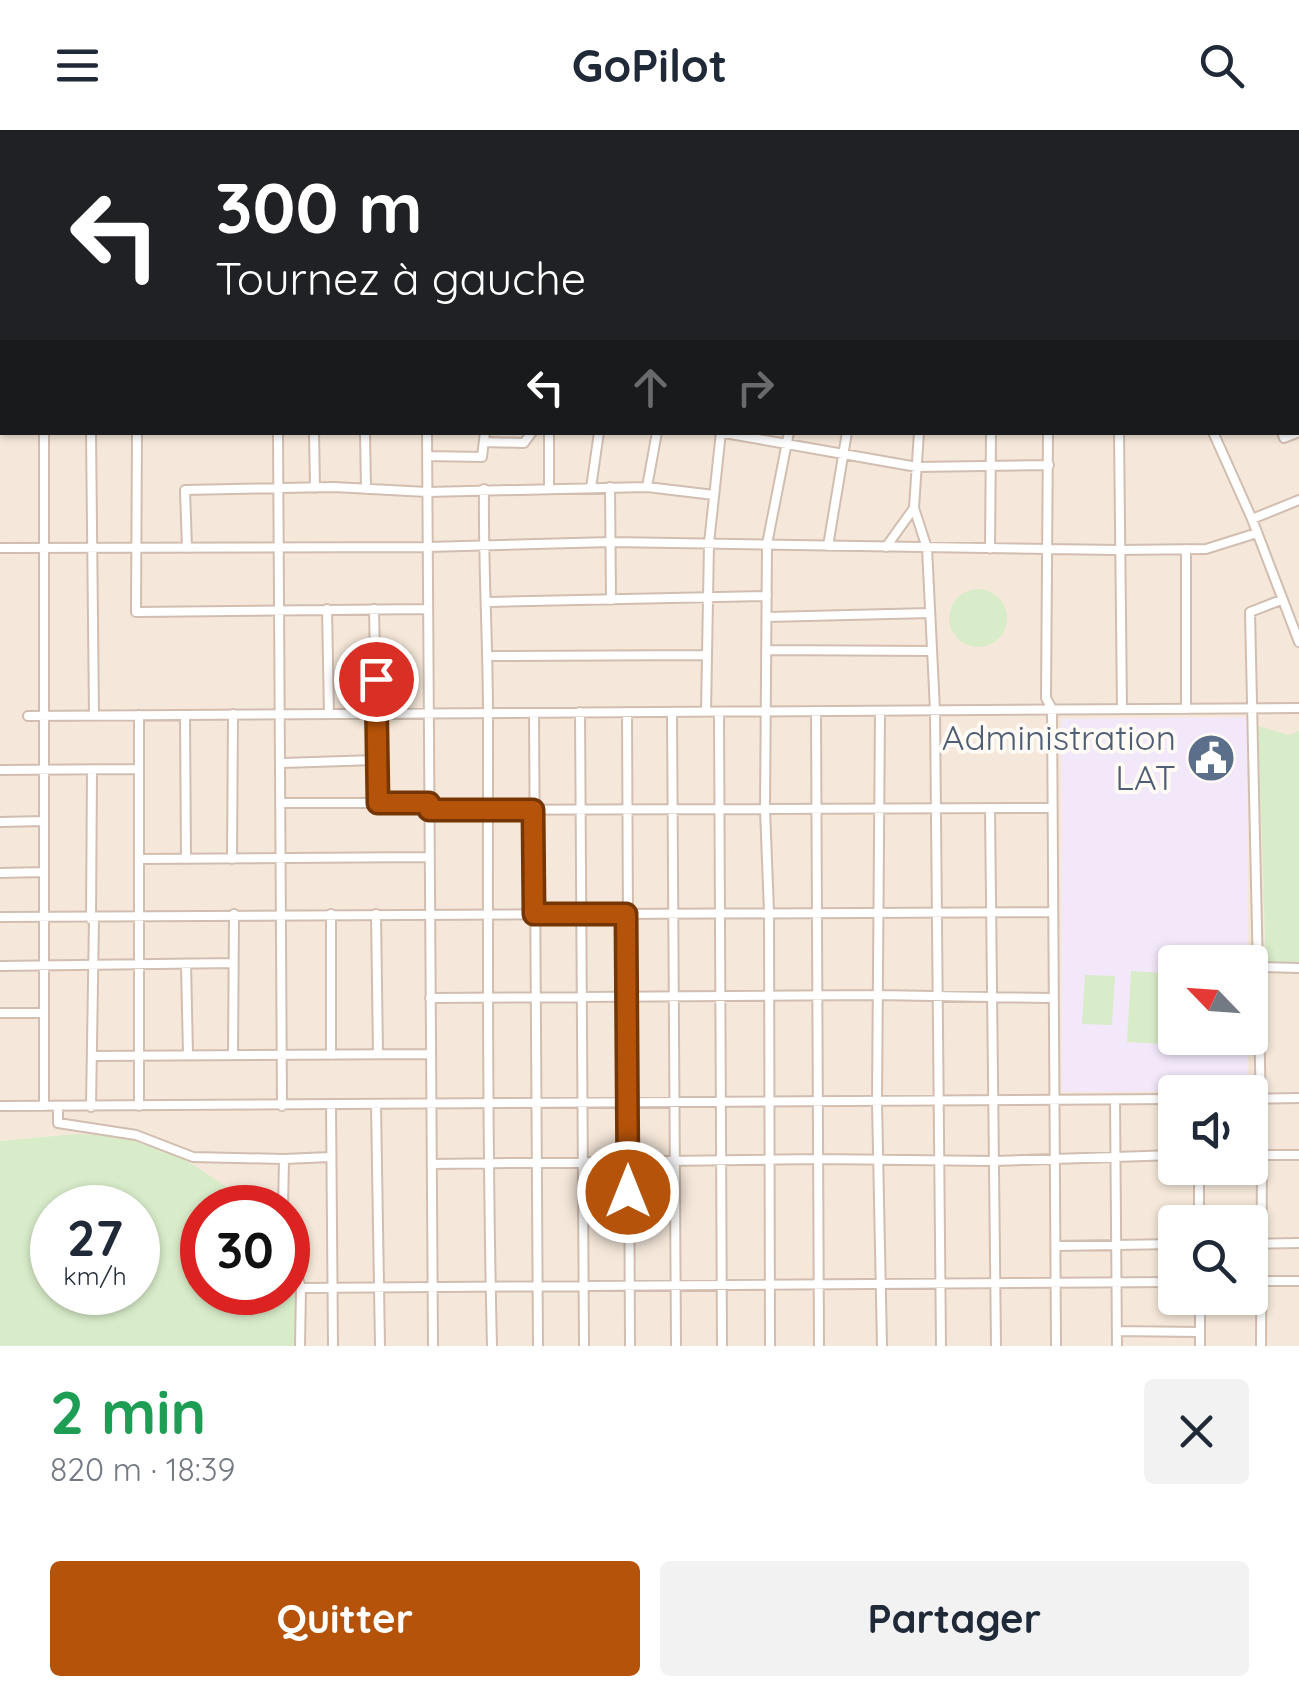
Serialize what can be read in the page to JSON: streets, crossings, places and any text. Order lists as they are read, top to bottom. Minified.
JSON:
{"places":{"public building":["Administration LAT"]},"north":"top left","page":{"header":"GoPilot","turn":["300 m","Tournez à gauche"],"speed":"27 km/h","limit":"30","heading":["2 min","820 m · 18:39"],"buttons":["Quitter","Partager"]}}
